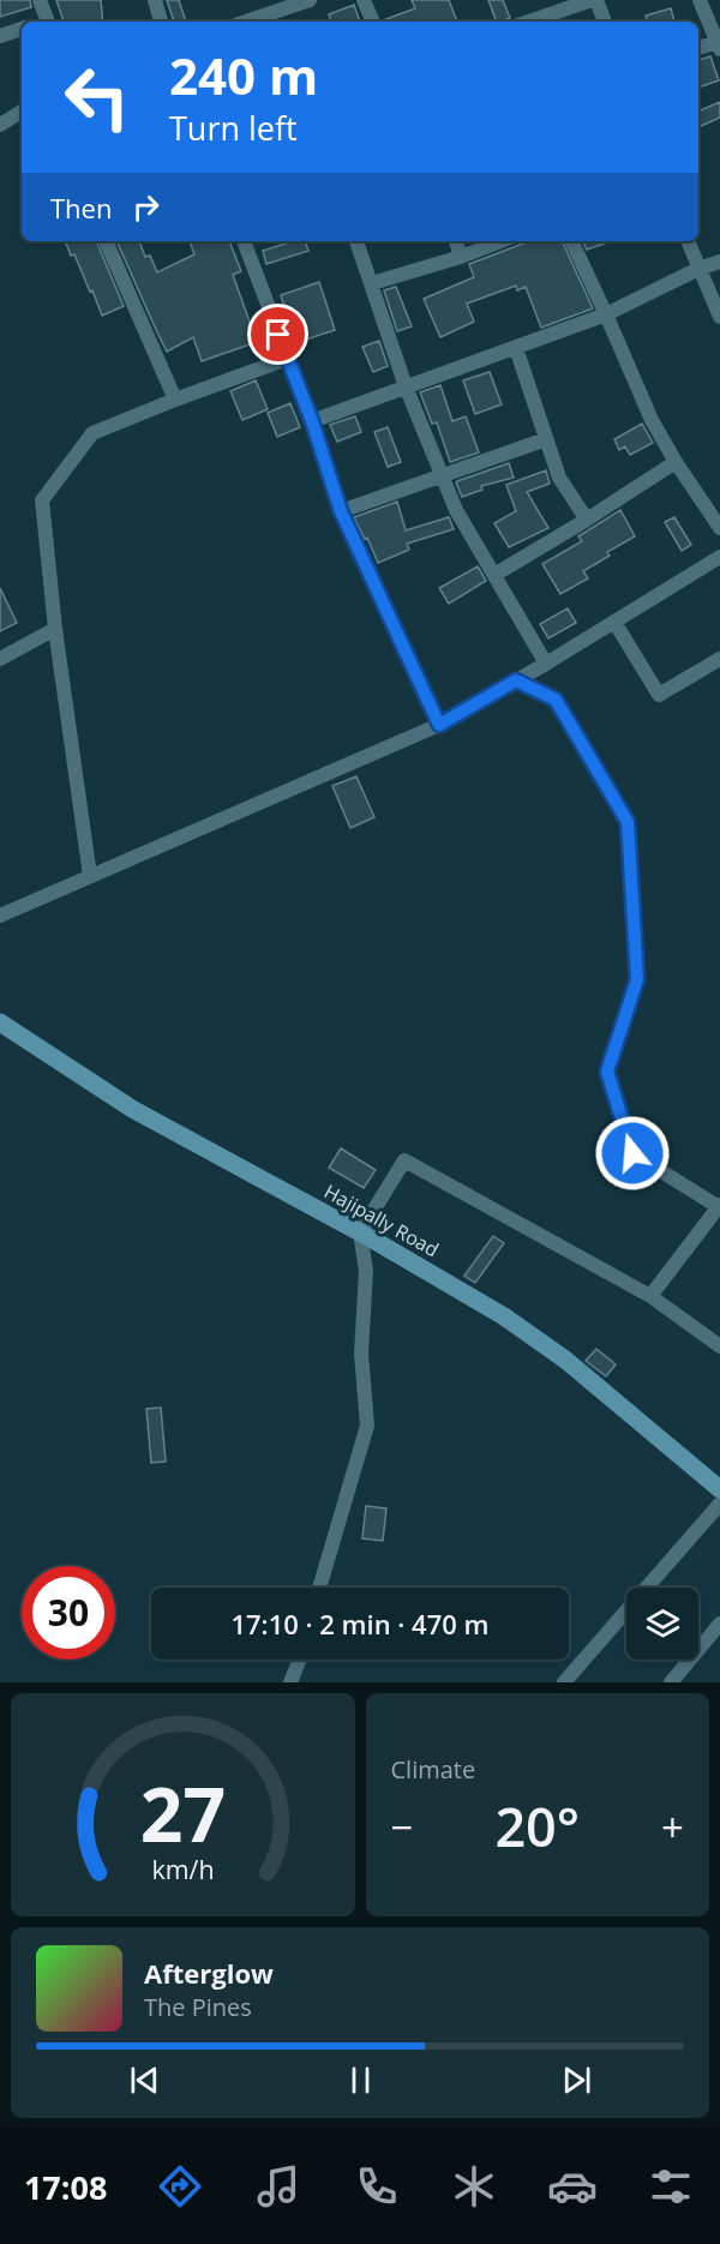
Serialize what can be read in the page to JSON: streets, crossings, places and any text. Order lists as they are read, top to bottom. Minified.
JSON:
{"streets":{"street":["Hajipally Road"]},"page":{"turn":["240 m","Turn left"],"then":"Then","limit":"30","trip":"17:10 · 2 min · 470 m","tile":"Climate","heat":["−","20°","+"],"song":["Afterglow","The Pines"],"tabs":"17:08","gauge":["27","km/h"]}}
